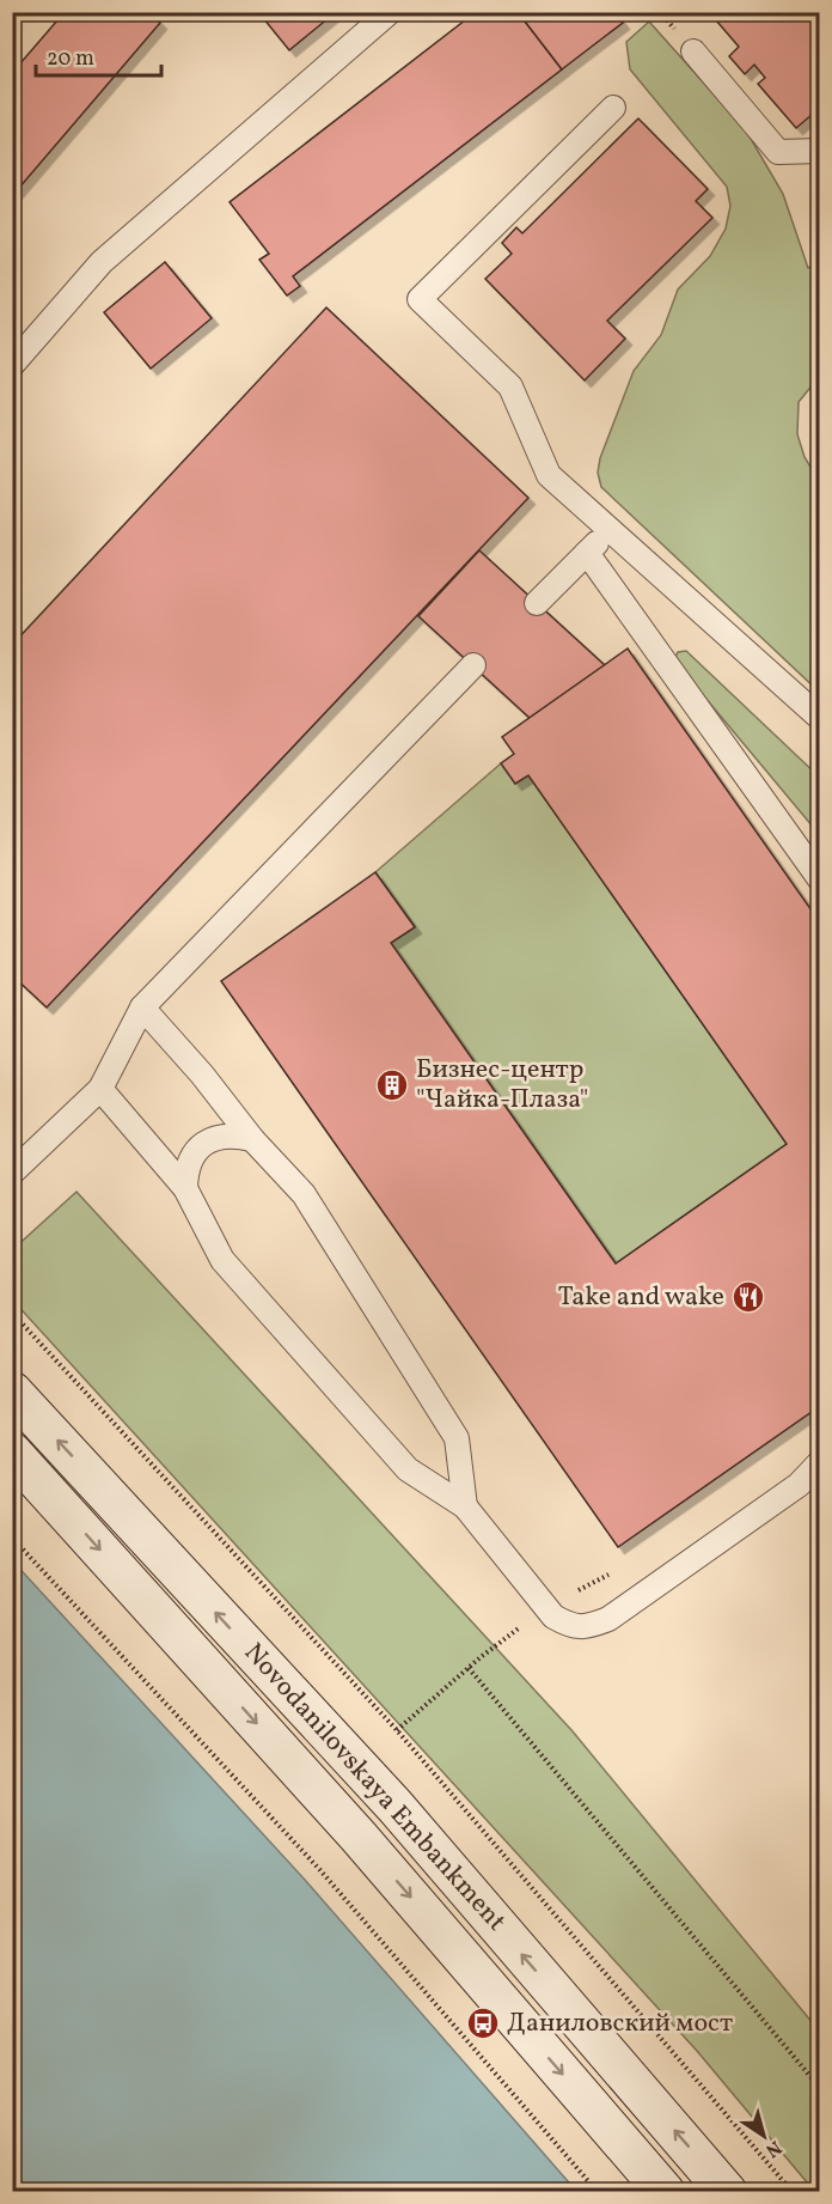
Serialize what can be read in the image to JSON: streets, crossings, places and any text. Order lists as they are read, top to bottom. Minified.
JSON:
{"streets":{"main road":["Novodanilovskaya Embankment"]},"places":{"building":["Бизнес-центр \"Чайка-Плаза\""],"restaurant":["Take and wake"],"bus stop":["Даниловский мост"]},"scale_bar":"20 m","north":"bottom right"}
